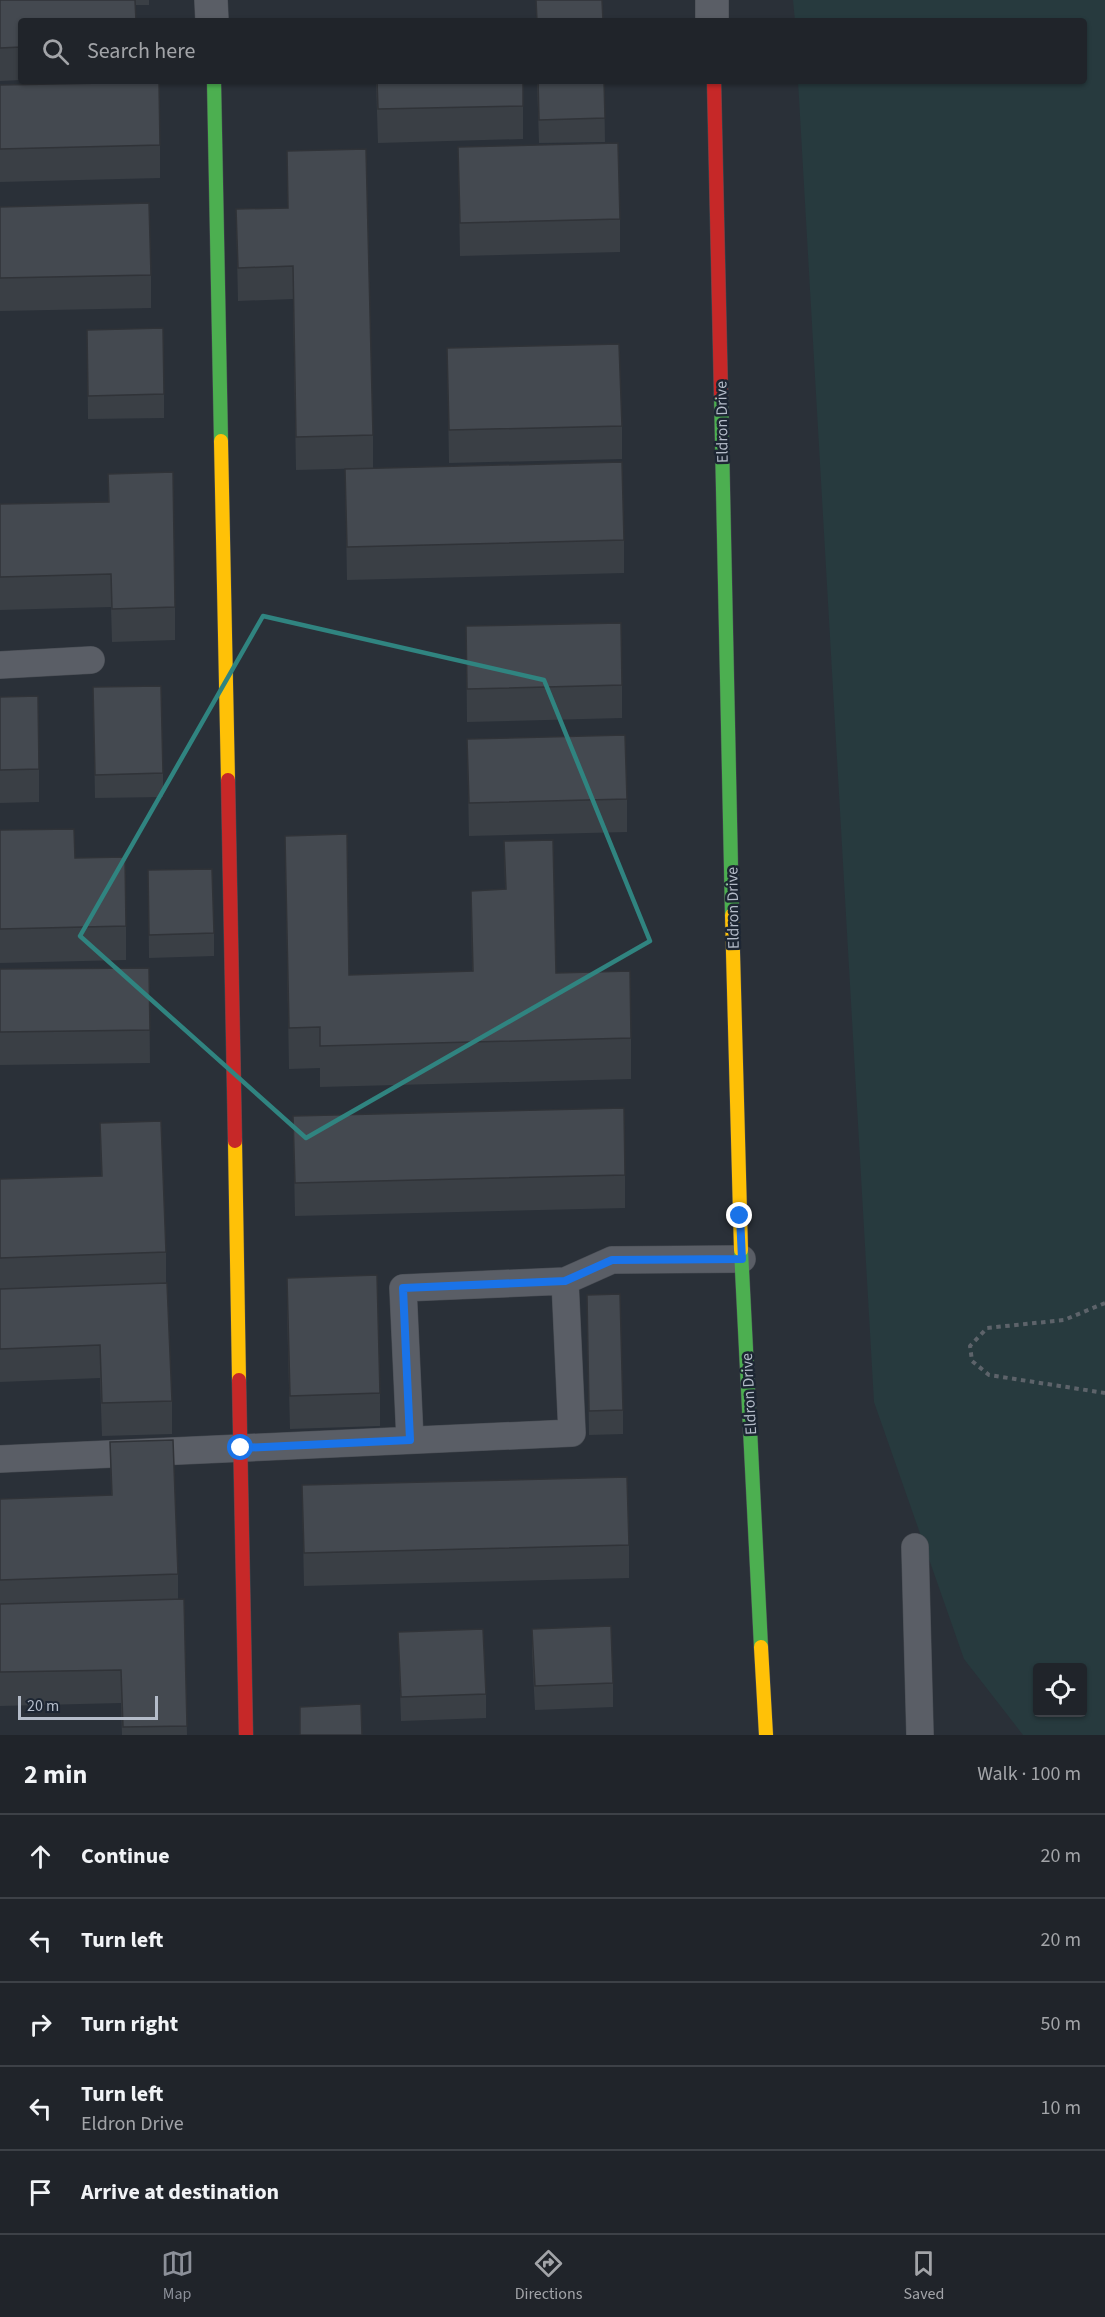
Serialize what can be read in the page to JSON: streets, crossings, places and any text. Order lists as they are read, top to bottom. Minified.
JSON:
{"streets":{"street":["Eldron Drive"]},"scale_bar":"20 m","page":{"search":"Search here","scale":"20 m","heading":["2 min","Walk · 100 m"],"list":[["Continue","20 m"],["Turn left","20 m"],["Turn right","50 m"],["Turn left","Eldron Drive","10 m"],"Arrive at destination"],"nav":["Map","Directions","Saved"]}}
